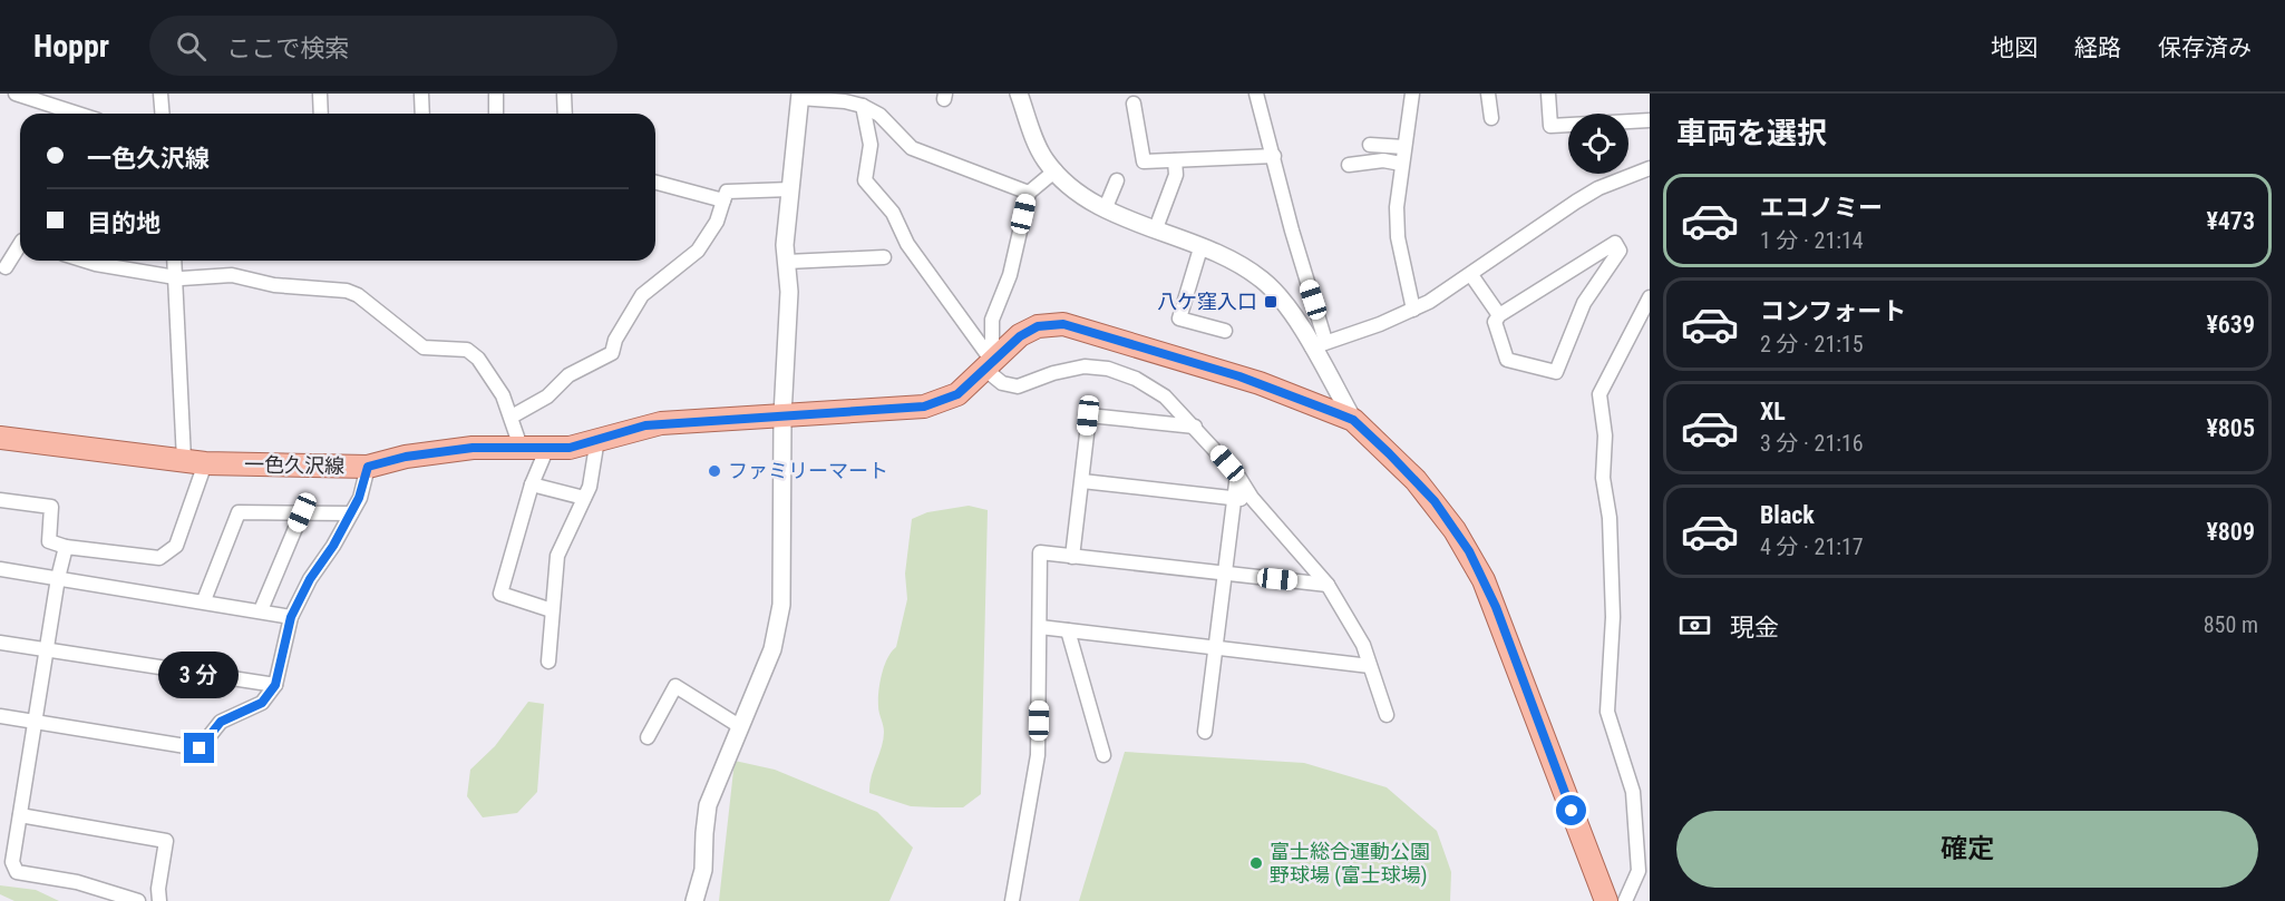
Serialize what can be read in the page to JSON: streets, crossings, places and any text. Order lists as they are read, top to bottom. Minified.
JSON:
{"streets":{"main road":["一色久沢線"]},"places":{"transit":["八ケ窪入口"],"other":["ファミリーマート","富士総合運動公園 野球場 (富士球場)"]},"page":{"header":"Hoppr","search":"ここで検索","nav":["地図","経路","保存済み"],"heading":"車両を選択","banner":["一色久沢線","目的地"],"list":[{"name":"エコノミー","note":"1 分 · 21:14","value":"¥473"},{"name":"コンフォート","note":"2 分 · 21:15","value":"¥639"},{"name":"XL","note":"3 分 · 21:16","value":"¥805"},{"name":"Black","note":"4 分 · 21:17","value":"¥809"}],"pay":["現金","850 m"],"bubble":"3 分","buttons":"確定"}}
